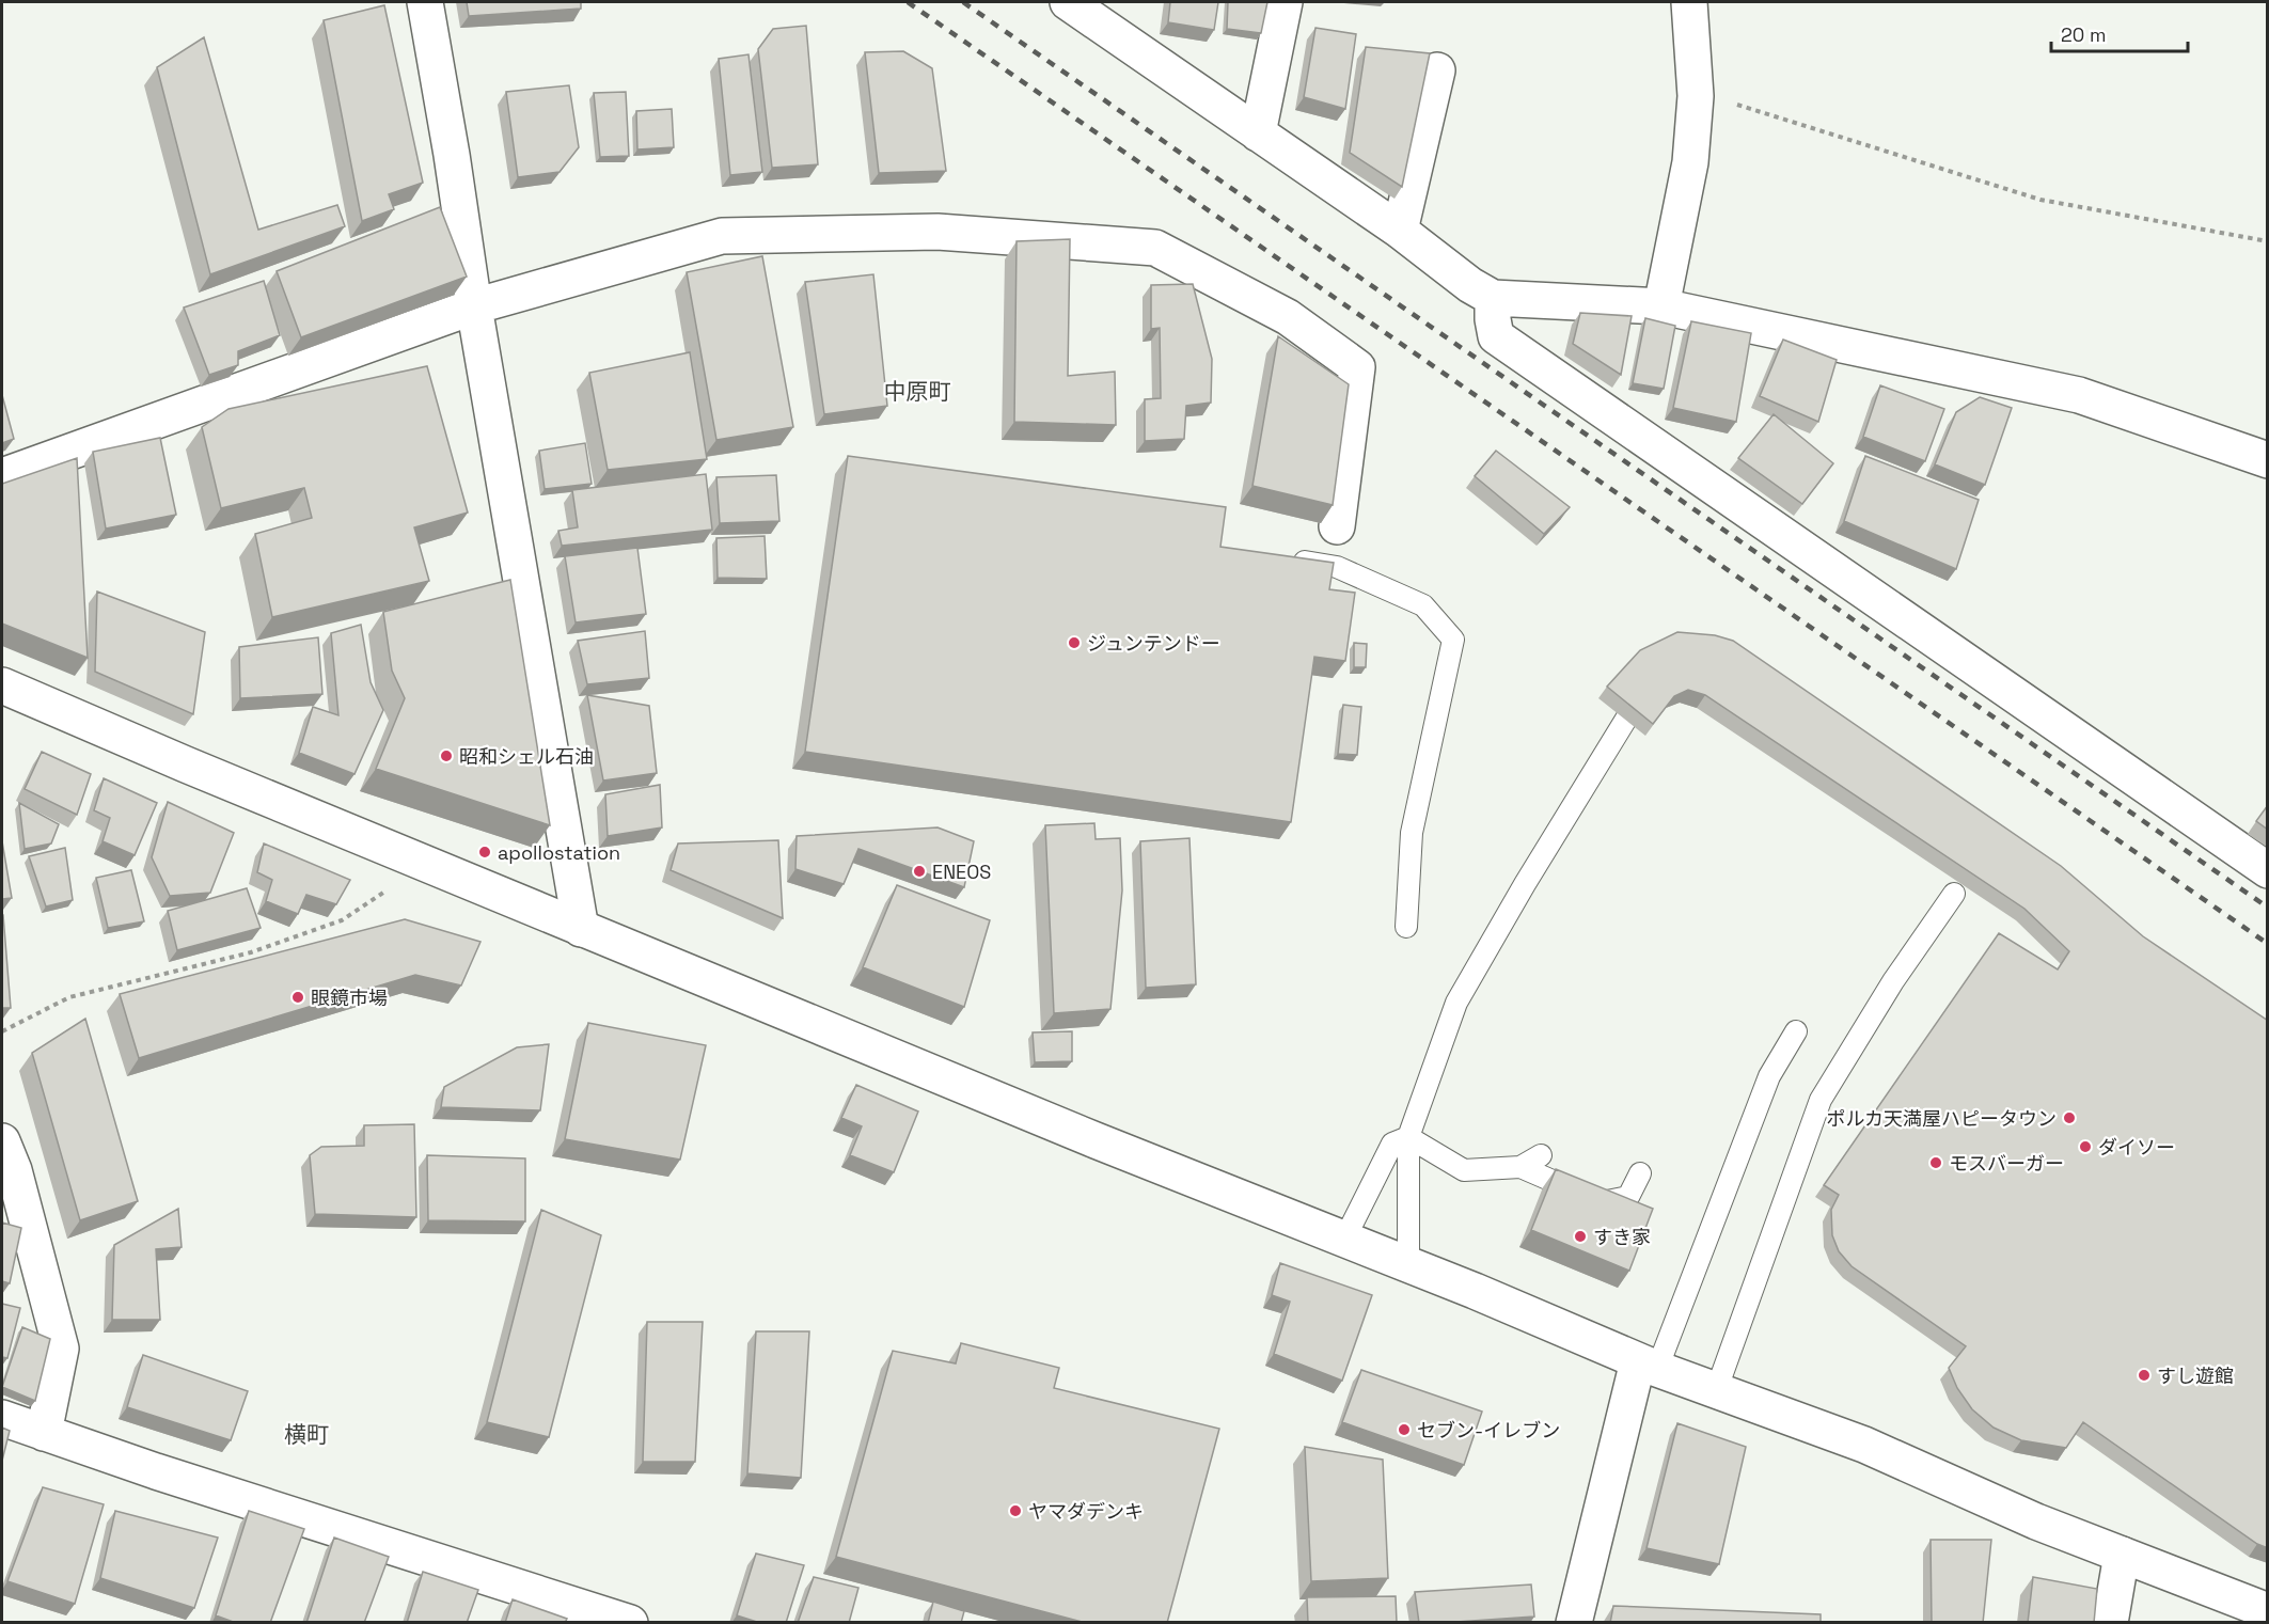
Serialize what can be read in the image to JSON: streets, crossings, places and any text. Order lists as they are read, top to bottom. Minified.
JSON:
{"districts":["中原町","横町"],"places":["ジュンテンドー","昭和シェル石油","apollostation","ENEOS","眼鏡市場","ポルカ天満屋ハピータウン","ダイソー","モスバーガー","すき家","すし遊館","セブン-イレブン","ヤマダデンキ"],"scale_bar":"20 m"}
